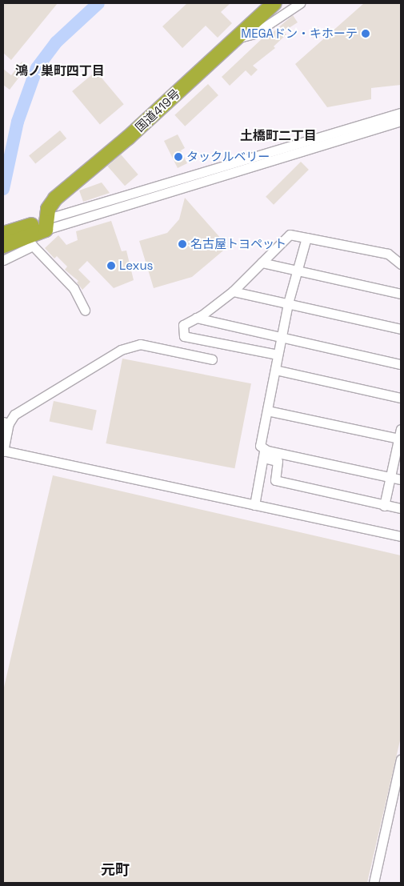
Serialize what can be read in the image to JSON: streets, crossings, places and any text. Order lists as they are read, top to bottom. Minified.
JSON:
{"streets":{"highway":["国道419号"]},"districts":["鴻ノ巣町四丁目","土橋町二丁目","元町"],"places":["MEGAドン・キホーテ","タックルベリー","名古屋トヨペット","Lexus"]}
